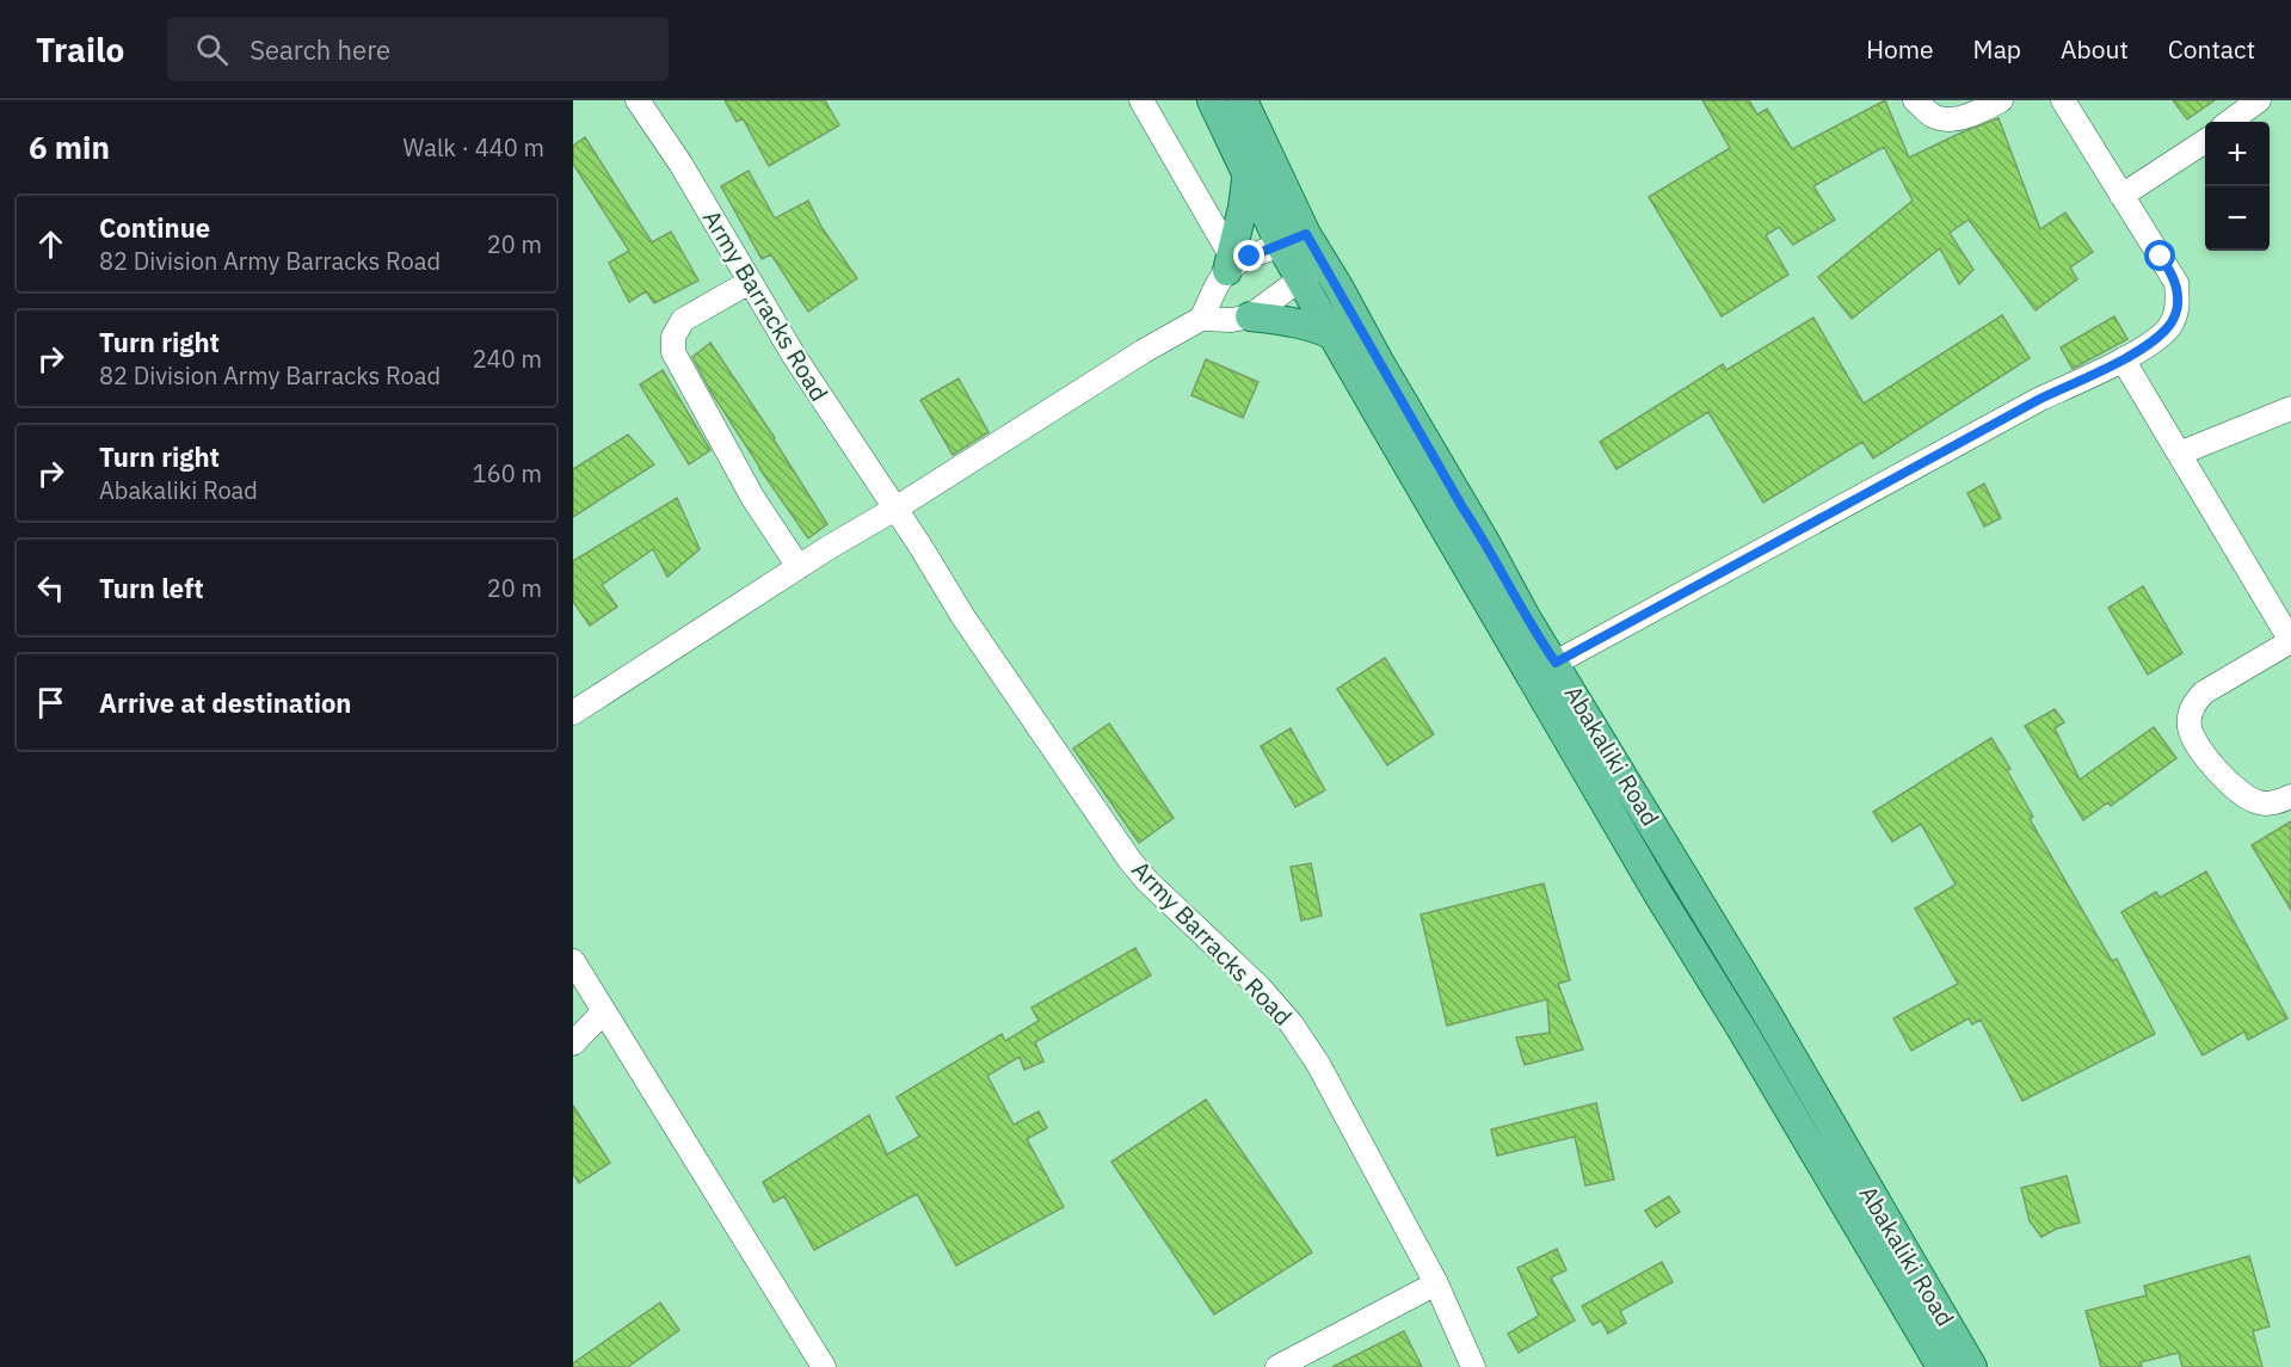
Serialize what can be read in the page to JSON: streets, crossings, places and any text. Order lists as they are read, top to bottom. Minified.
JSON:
{"streets":{"main road":["Abakaliki Road"],"street":["Army Barracks Road"]},"page":{"header":"Trailo","search":"Search here","nav":["Home","Map","About","Contact"],"heading":["6 min","Walk · 440 m"],"map_buttons":["+","−"],"list":[["Continue","82 Division Army Barracks Road","20 m"],["Turn right","82 Division Army Barracks Road","240 m"],["Turn right","Abakaliki Road","160 m"],["Turn left","20 m"],"Arrive at destination"]}}
